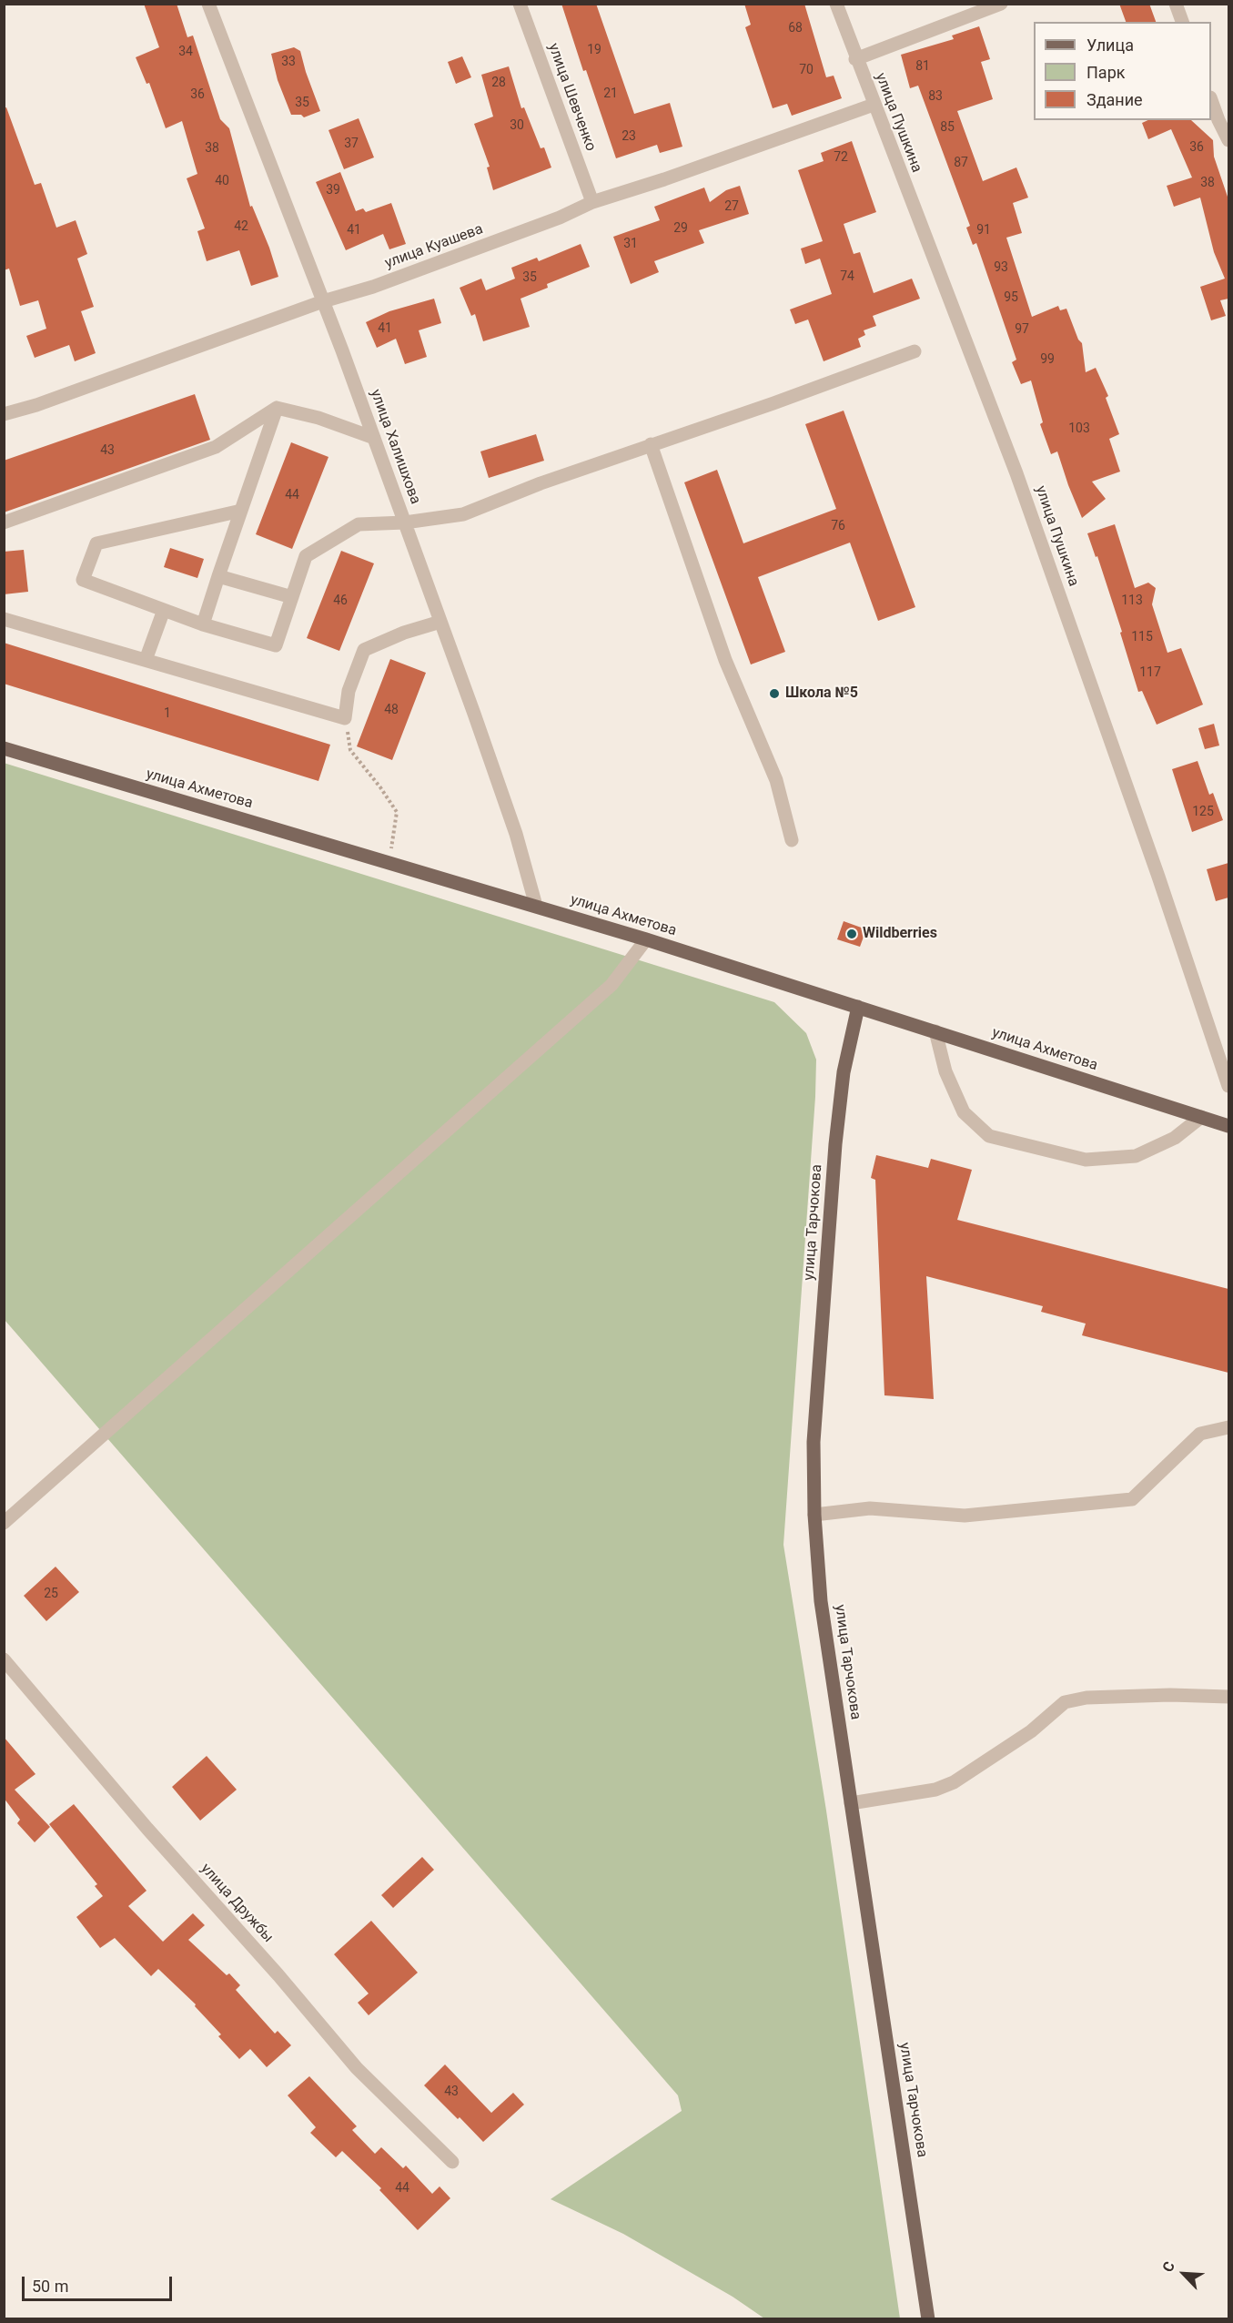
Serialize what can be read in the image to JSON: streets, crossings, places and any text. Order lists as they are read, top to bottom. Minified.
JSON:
{"streets":{"main road":["улица Ахметова","улица Тарчокова"],"street":["улица Шевченко","улица Пушкина","улица Куашева","улица Халишхова","улица Дружбы"]},"crossings":[["улица Шевченко","улица Куашева"],["улица Пушкина","улица Куашева"],["улица Куашева","улица Халишхова"],["улица Халишхова","улица Ахметова"],["улица Ахметова","улица Тарчокова"]],"places":["Школа №5","Wildberries"],"house_numbers":["68","19","34","33","81","70","28","21","36","83","35","30","85","23","37","36","38","72","87","40","38","39","27","42","29","41","91","31","93","74","35","95","41","97","99","103","43","44","76","46","113","115","117","48","1","125","25","43","44"],"legend":["Улица","Парк","Здание"],"scale_bar":"50 m","north":"top left"}
